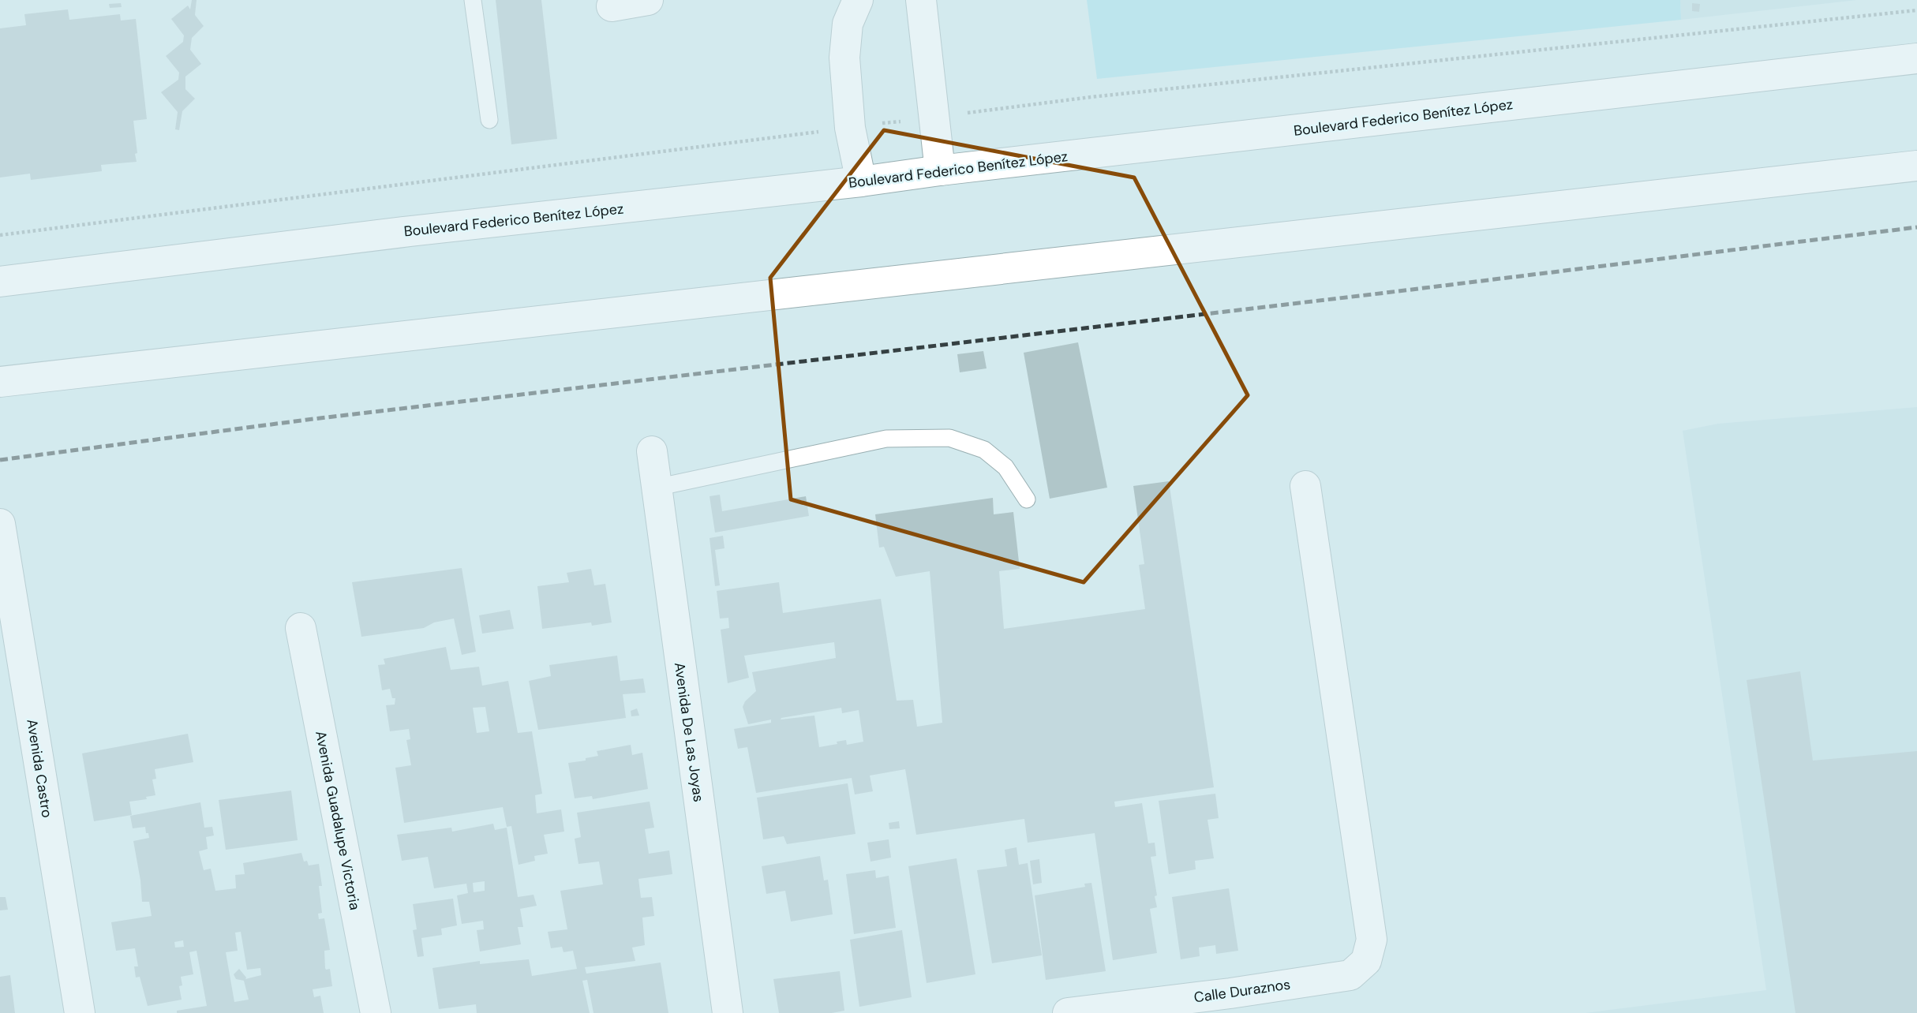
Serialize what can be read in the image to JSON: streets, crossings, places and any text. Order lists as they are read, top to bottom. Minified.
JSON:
{"streets":{"main road":["Boulevard Federico Benítez López","Avenida De Las Joyas","Avenida Castro","Avenida Guadalupe Victoria","Calle Duraznos"]}}
